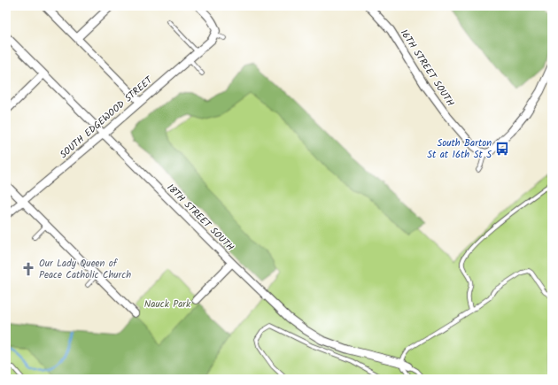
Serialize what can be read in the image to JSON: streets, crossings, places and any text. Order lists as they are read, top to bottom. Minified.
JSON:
{"streets":{"street":["16TH STREET SOUTH","SOUTH EDGEWOOD STREET","18TH STREET SOUTH"]},"crossings":[["SOUTH EDGEWOOD STREET","18TH STREET SOUTH"]],"parks":["Nauck Park"],"places":{"bus stop":["South Barton St at 16th St S"],"church":["Our Lady Queen of Peace Catholic Church"]}}
